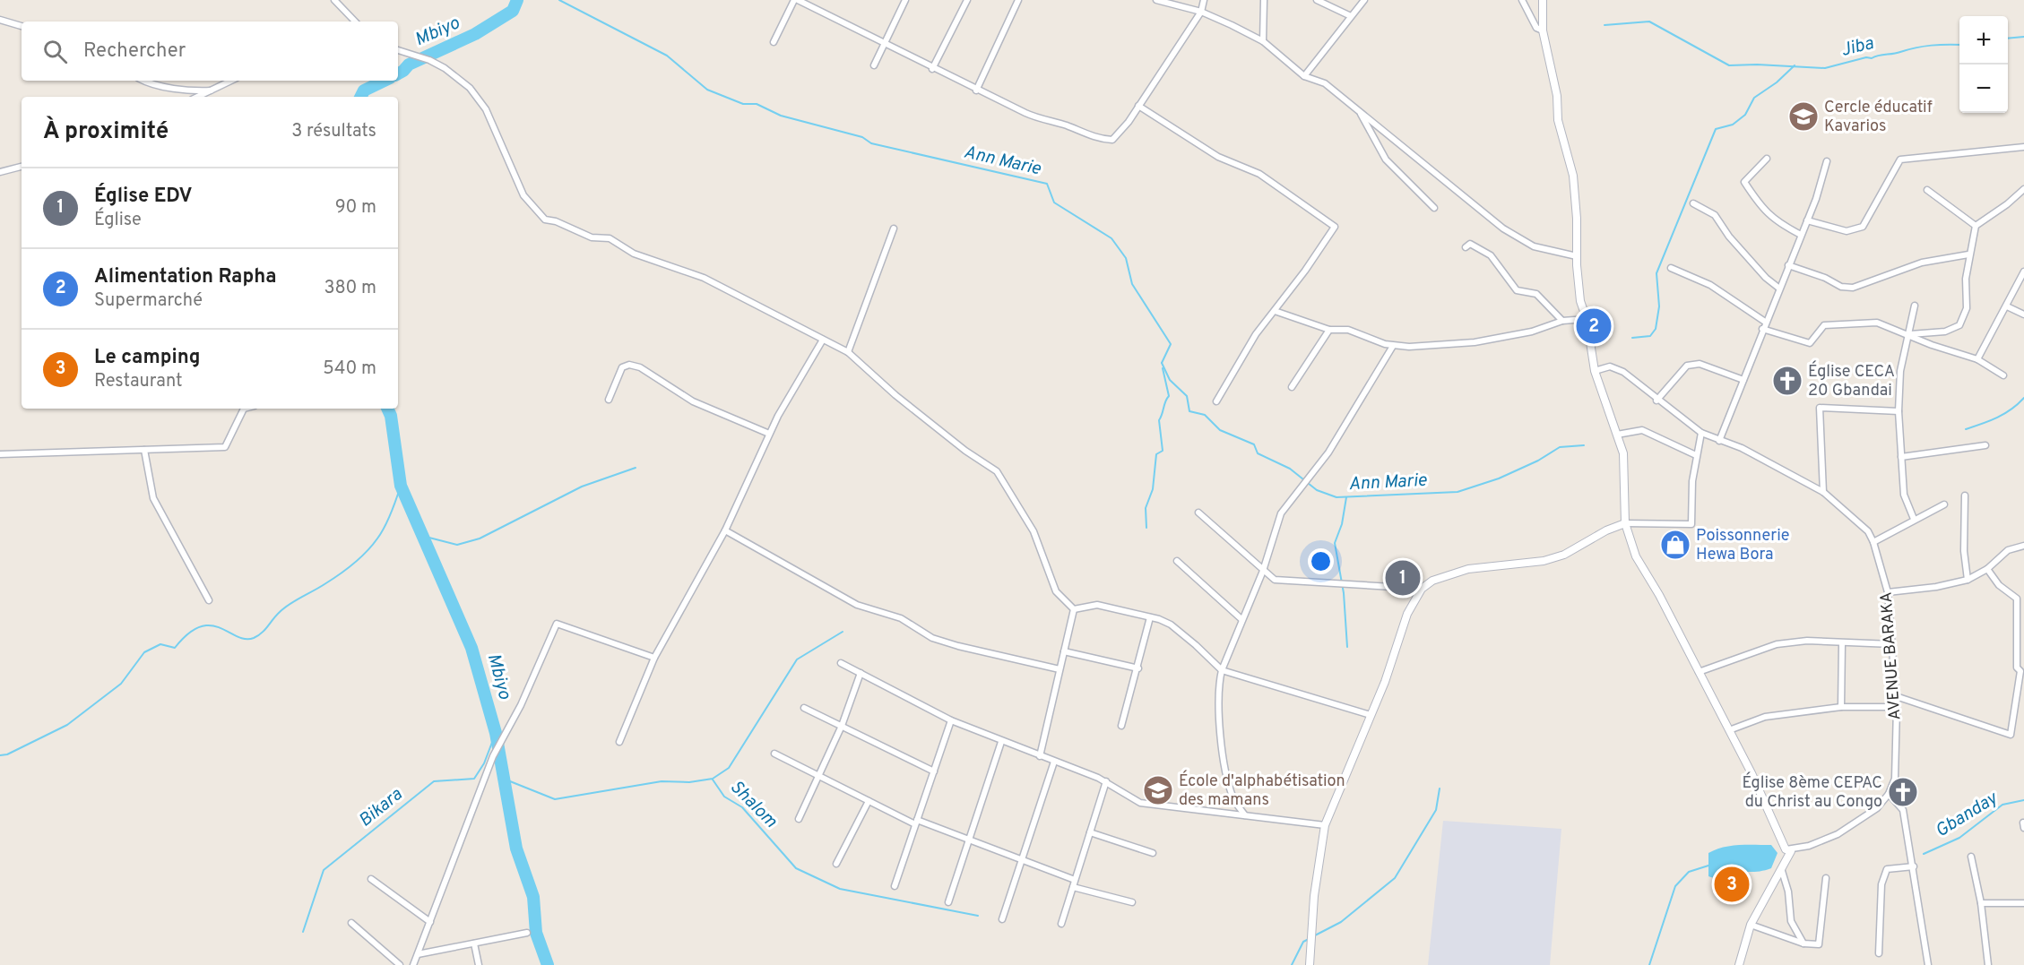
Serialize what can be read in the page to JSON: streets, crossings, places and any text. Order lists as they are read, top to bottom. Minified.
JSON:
{"streets":{"street":["AVENUE BARAKA"]},"water":["Mbiyo","Jiba","Ann Marie","Shalom","Bikara","Gbanday"],"places":{"school or university":["Cercle éducatif Kavarios","École d'alphabétisation des mamans"],"church":["Église CECA 20 Gbandai","Église 8ème CEPAC du Christ au Congo"],"shop":["Poissonnerie Hewa Bora"]},"page":{"map_buttons":["+","−"],"search":"Rechercher","heading":["À proximité","3 résultats"],"list":[{"mark":"1","name":"Église EDV","note":"Église","value":"90 m"},{"mark":"2","name":"Alimentation Rapha","note":"Supermarché","value":"380 m"},{"mark":"3","name":"Le camping","note":"Restaurant","value":"540 m"}],"pins":["2","1","3"]}}
